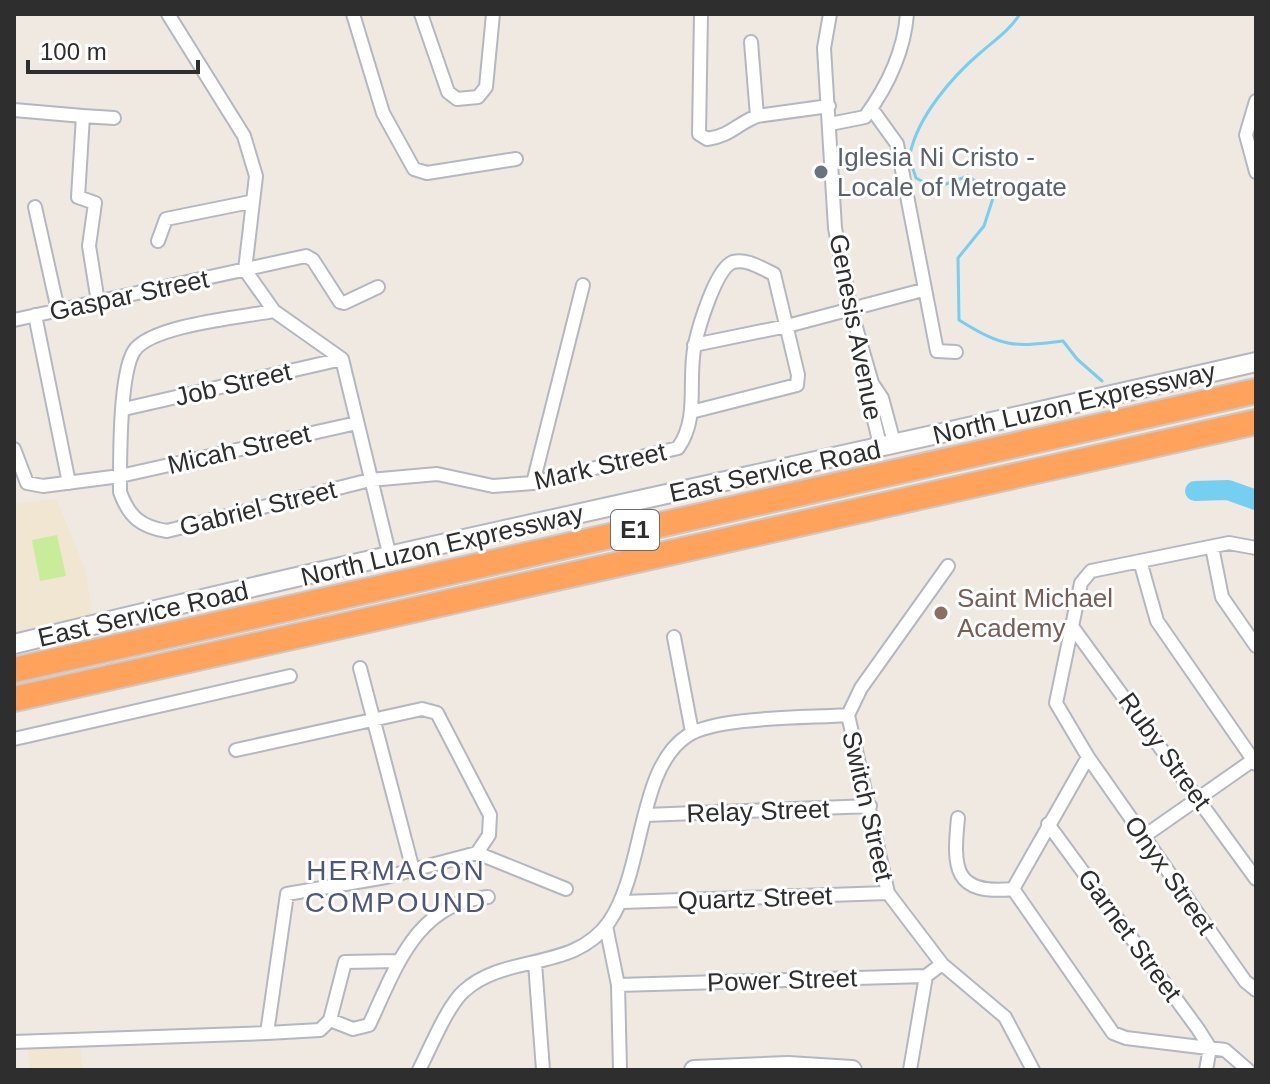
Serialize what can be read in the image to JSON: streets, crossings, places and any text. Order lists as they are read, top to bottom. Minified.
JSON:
{"streets":{"highway":["North Luzon Expressway","E1"],"main road":["East Service Road"],"street":["Gaspar Street","Genesis Avenue","Job Street","Micah Street","Mark Street","Gabriel Street","Ruby Street","Switch Street","Relay Street","Onyx Street","Quartz Street","Garnet Street","Power Street"]},"crossings":[["Genesis Avenue","East Service Road"],["Job Street","Gabriel Street"],["Micah Street","Gabriel Street"],["Mark Street","Gabriel Street"],["Ruby Street","Onyx Street"],["Switch Street","Relay Street"],["Switch Street","Quartz Street"]],"districts":["HERMACON COMPOUND"],"places":["Iglesia Ni Cristo - Locale of Metrogate","Saint Michael Academy"],"scale_bar":"100 m"}
